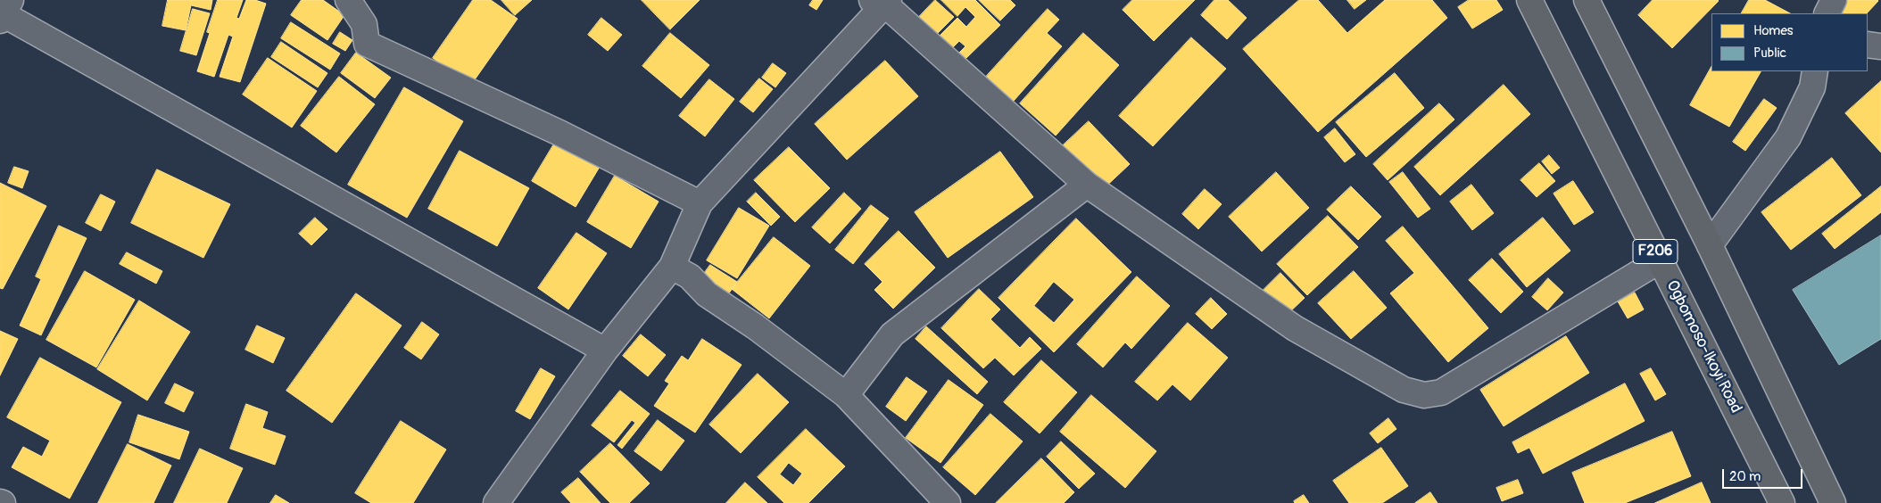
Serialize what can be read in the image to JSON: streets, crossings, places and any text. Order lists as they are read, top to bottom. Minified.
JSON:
{"streets":{"main road":["F206","Ogbomoso-Ikoyi Road"]},"legend":["Homes","Public"],"scale_bar":"20 m"}
